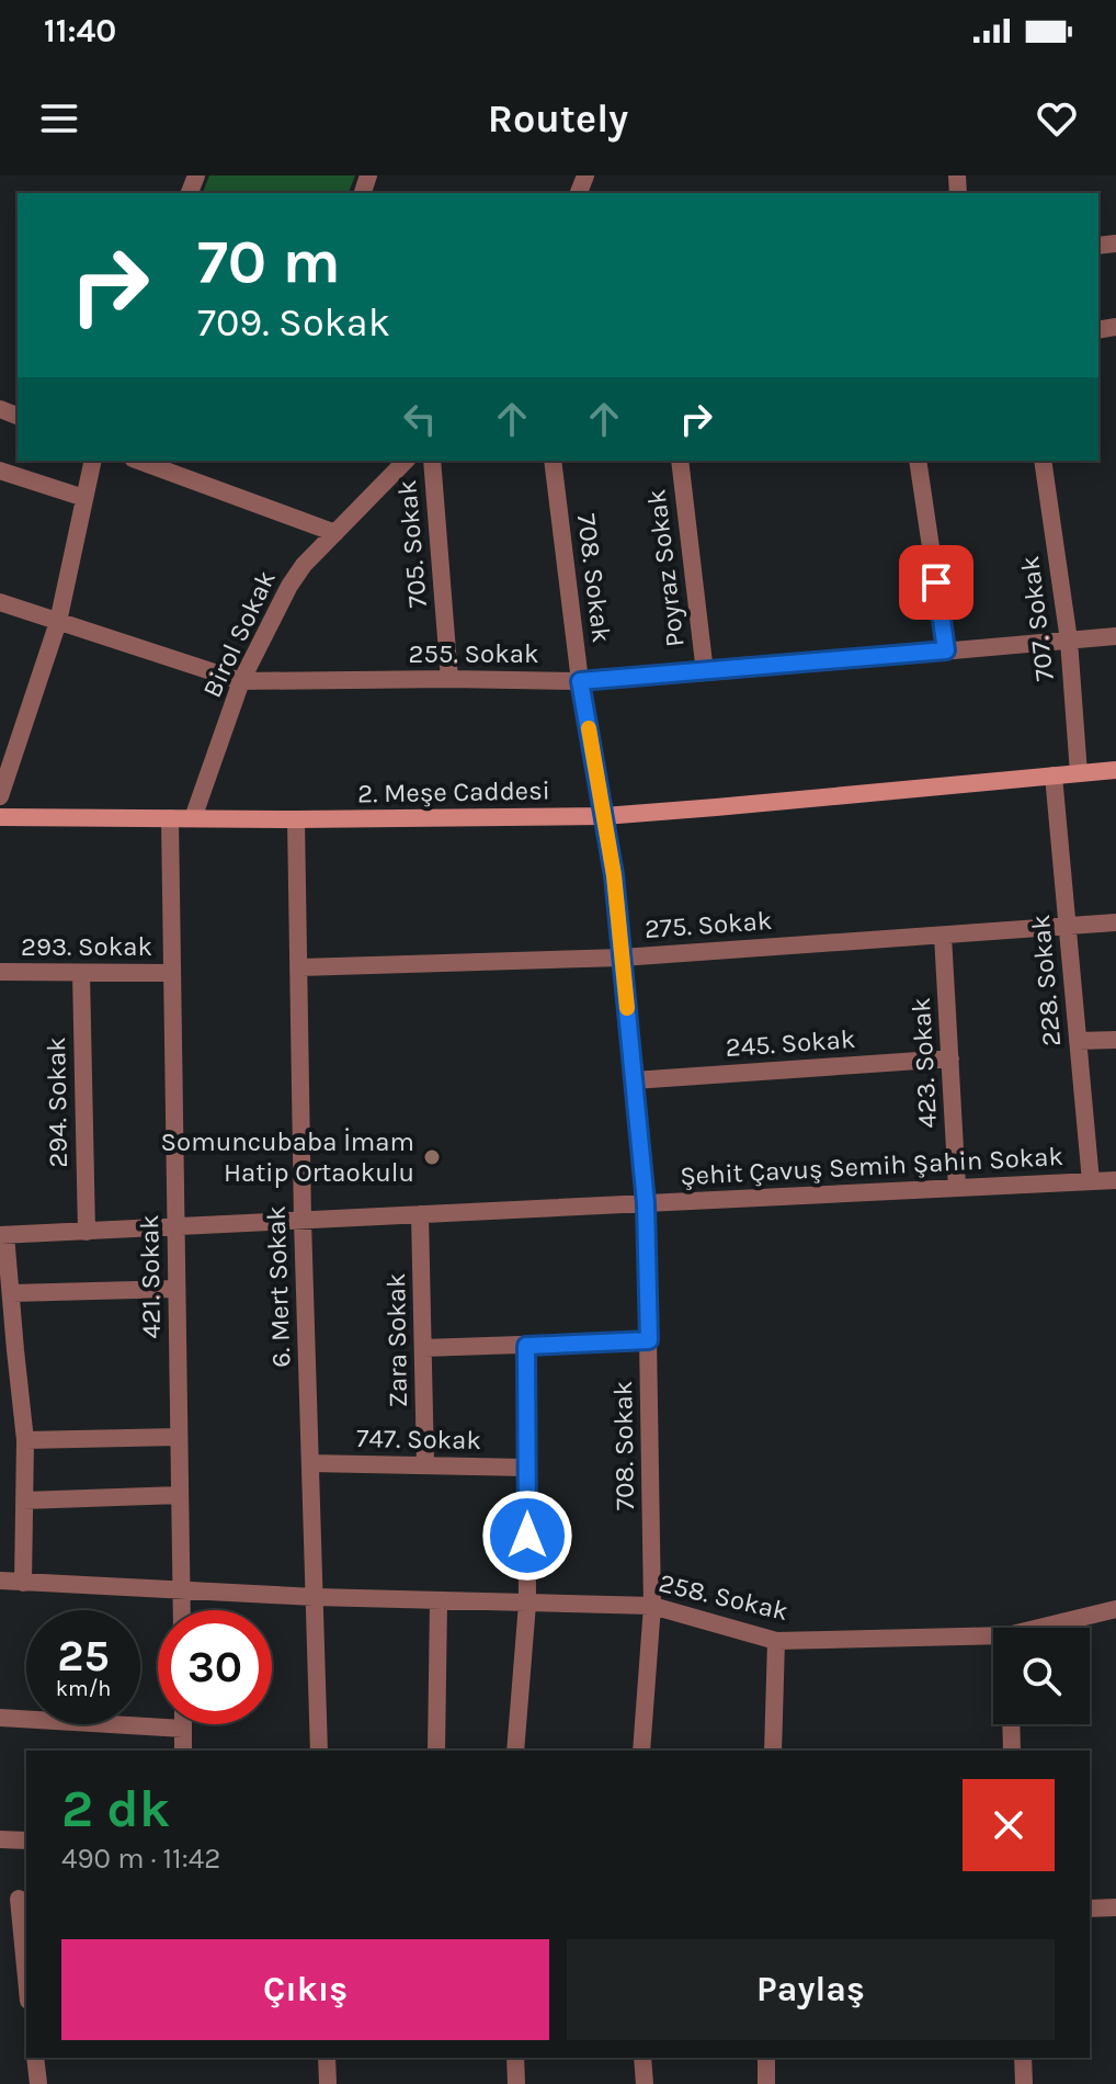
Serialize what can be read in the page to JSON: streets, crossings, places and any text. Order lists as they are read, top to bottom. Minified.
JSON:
{"streets":{"street":["705. Sokak","Poyraz Sokak","708. Sokak","707. Sokak","Birol Sokak","255. Sokak","2. Meşe Caddesi","275. Sokak","293. Sokak","228. Sokak","245. Sokak","423. Sokak","294. Sokak","Şehit Çavuş Semih Şahin Sokak","421. Sokak","6. Mert Sokak","Zara Sokak","747. Sokak","258. Sokak"]},"crossings":[["705. Sokak","255. Sokak"],["Poyraz Sokak","255. Sokak"],["708. Sokak","255. Sokak"],["708. Sokak","2. Meşe Caddesi"],["708. Sokak","275. Sokak"],["708. Sokak","245. Sokak"],["708. Sokak","Şehit Çavuş Semih Şahin Sokak"],["708. Sokak","258. Sokak"],["707. Sokak","255. Sokak"],["707. Sokak","2. Meşe Caddesi"],["Birol Sokak","255. Sokak"],["Birol Sokak","2. Meşe Caddesi"],["2. Meşe Caddesi","228. Sokak"],["2. Meşe Caddesi","421. Sokak"],["2. Meşe Caddesi","6. Mert Sokak"],["275. Sokak","228. Sokak"],["275. Sokak","423. Sokak"],["275. Sokak","6. Mert Sokak"],["293. Sokak","294. Sokak"],["293. Sokak","421. Sokak"],["228. Sokak","Şehit Çavuş Semih Şahin Sokak"],["245. Sokak","423. Sokak"],["423. Sokak","Şehit Çavuş Semih Şahin Sokak"],["294. Sokak","Şehit Çavuş Semih Şahin Sokak"],["Şehit Çavuş Semih Şahin Sokak","421. Sokak"],["Şehit Çavuş Semih Şahin Sokak","6. Mert Sokak"],["Şehit Çavuş Semih Şahin Sokak","Zara Sokak"],["421. Sokak","258. Sokak"],["6. Mert Sokak","747. Sokak"],["6. Mert Sokak","258. Sokak"],["Zara Sokak","747. Sokak"]],"places":["Somuncubaba İmam Hatip Ortaokulu"],"page":{"status":"11:40","header":"Routely","turn":["70 m","709. Sokak"],"speed":"25 km/h","limit":"30","heading":["2 dk","490 m · 11:42"],"buttons":["Çıkış","Paylaş"]}}
